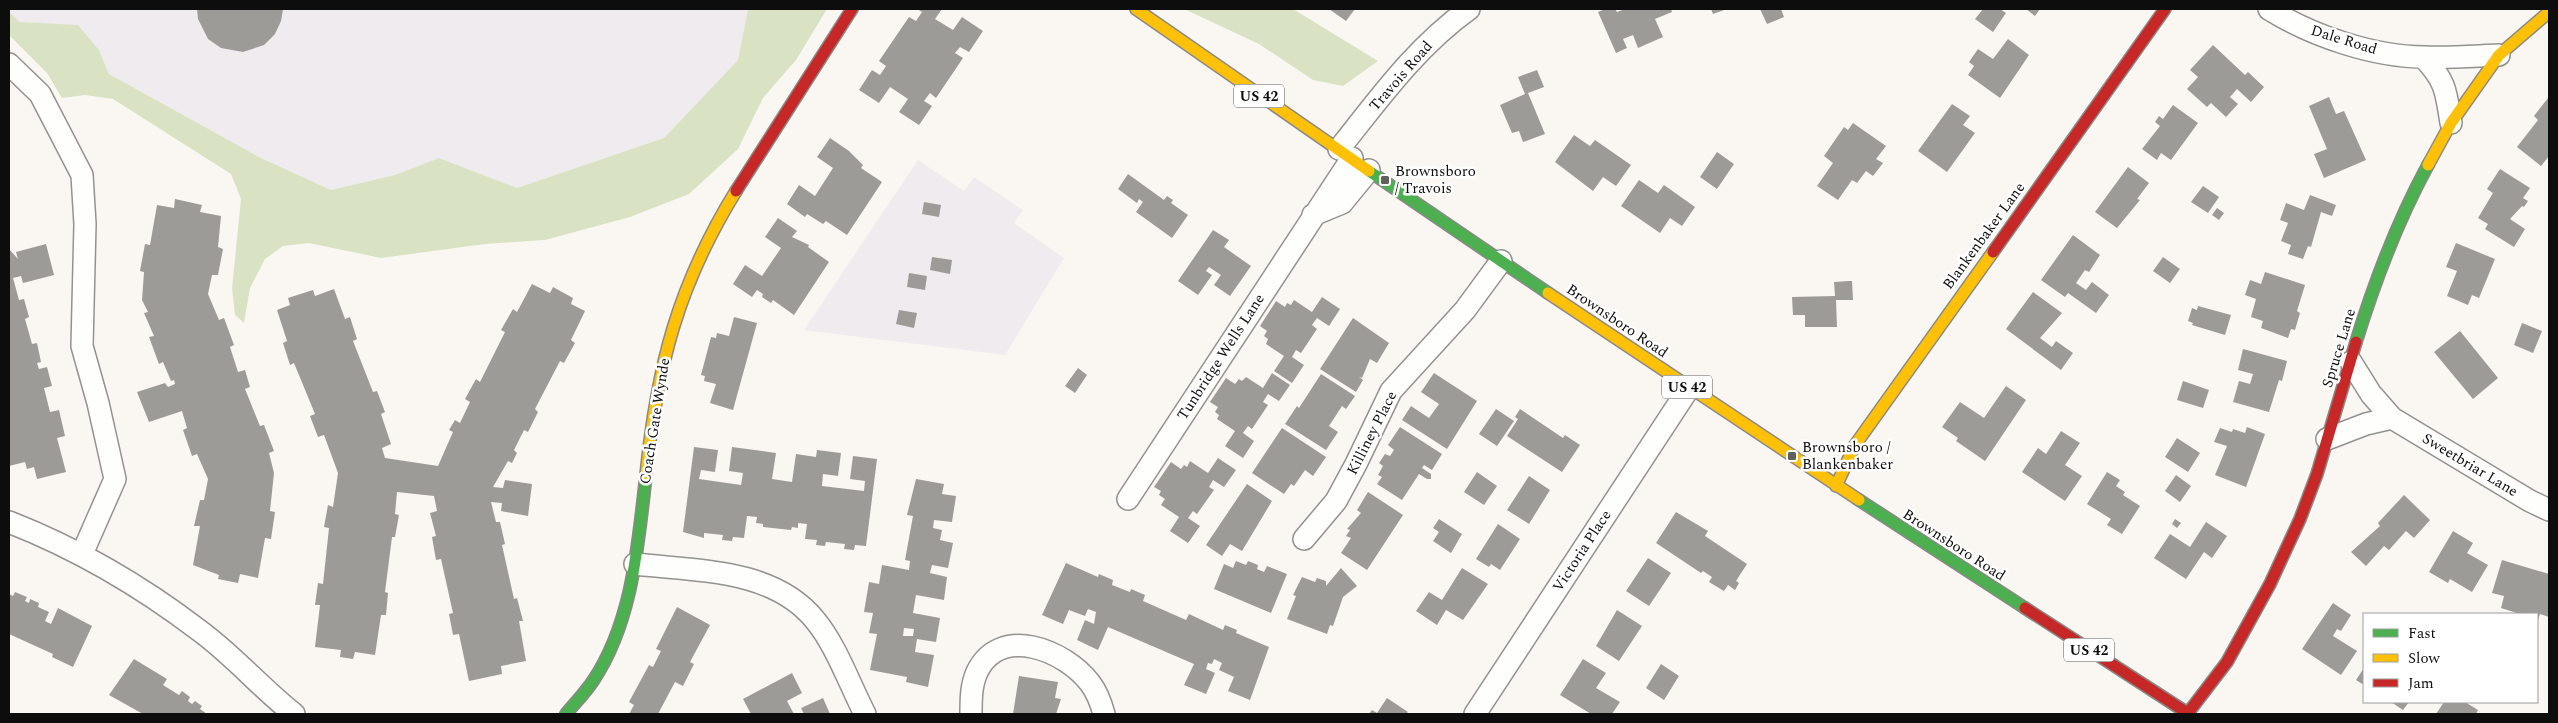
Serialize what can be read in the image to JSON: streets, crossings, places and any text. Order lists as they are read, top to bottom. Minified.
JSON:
{"streets":{"street":["Dale Road","Travois Road","US 42","Blankenbaker Lane","Brownsboro Road","Spruce Lane","Tunbridge Wells Lane","Coach Gate Wynde","Killiney Place","Sweetbriar Lane","Victoria Place"]},"crossings":[["Dale Road","Spruce Lane"],["Travois Road","Brownsboro Road"],["Travois Road","Tunbridge Wells Lane"],["Blankenbaker Lane","Brownsboro Road"],["Brownsboro Road","Spruce Lane"],["Brownsboro Road","Tunbridge Wells Lane"],["Brownsboro Road","Killiney Place"],["Brownsboro Road","Victoria Place"],["Spruce Lane","Sweetbriar Lane"]],"places":{"transit":["Brownsboro / Travois","Brownsboro / Blankenbaker"]},"legend":["Fast","Slow","Jam"]}
